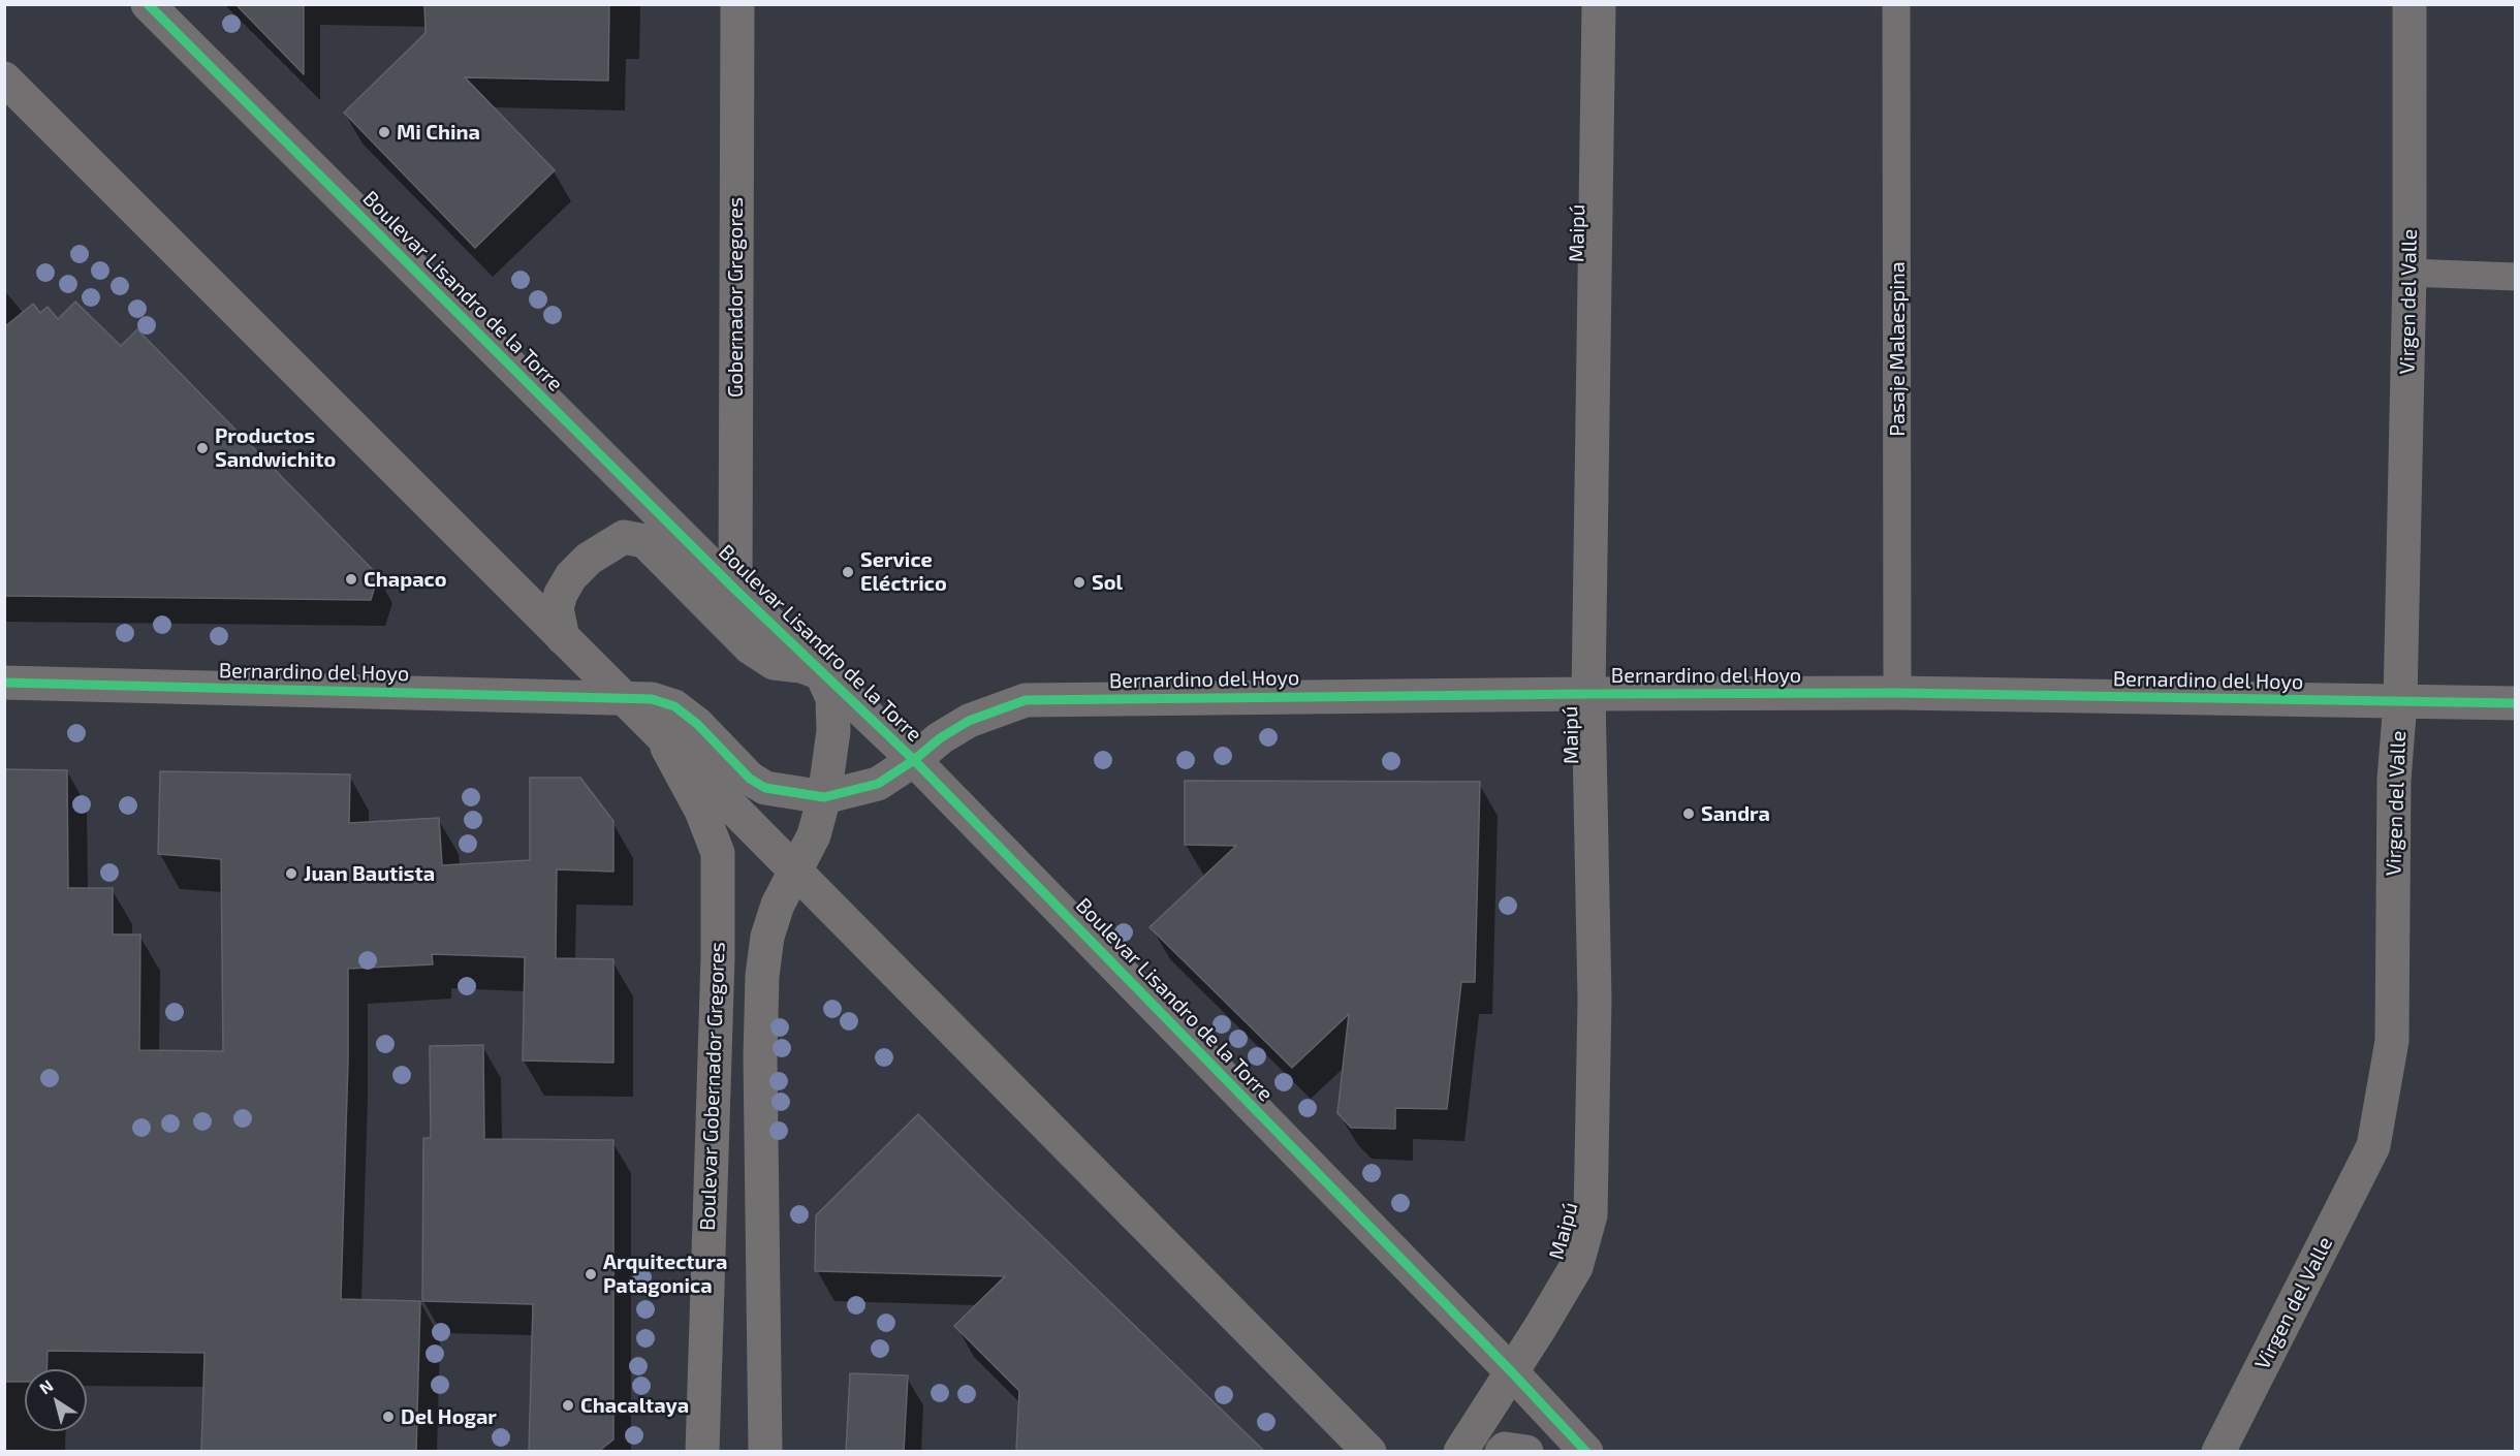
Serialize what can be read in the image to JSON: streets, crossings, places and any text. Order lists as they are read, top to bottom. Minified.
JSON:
{"streets":{"street":["Maipú","Boulevar Lisandro de la Torre","Gobernador Gregores","Virgen del Valle","Bernardino del Hoyo","Boulevar Gobernador Gregores"],"lane":["Pasaje Malaespina"]},"crossings":[["Maipú","Boulevar Lisandro de la Torre"],["Maipú","Bernardino del Hoyo"],["Boulevar Lisandro de la Torre","Gobernador Gregores"],["Boulevar Lisandro de la Torre","Bernardino del Hoyo"],["Virgen del Valle","Bernardino del Hoyo"],["Pasaje Malaespina","Bernardino del Hoyo"]],"places":["Mi China","Productos Sandwichito","Service Eléctrico","Chapaco","Sol","Sandra","Juan Bautista","Arquitectura Patagonica","Chacaltaya","Del Hogar"],"north":"top left"}
